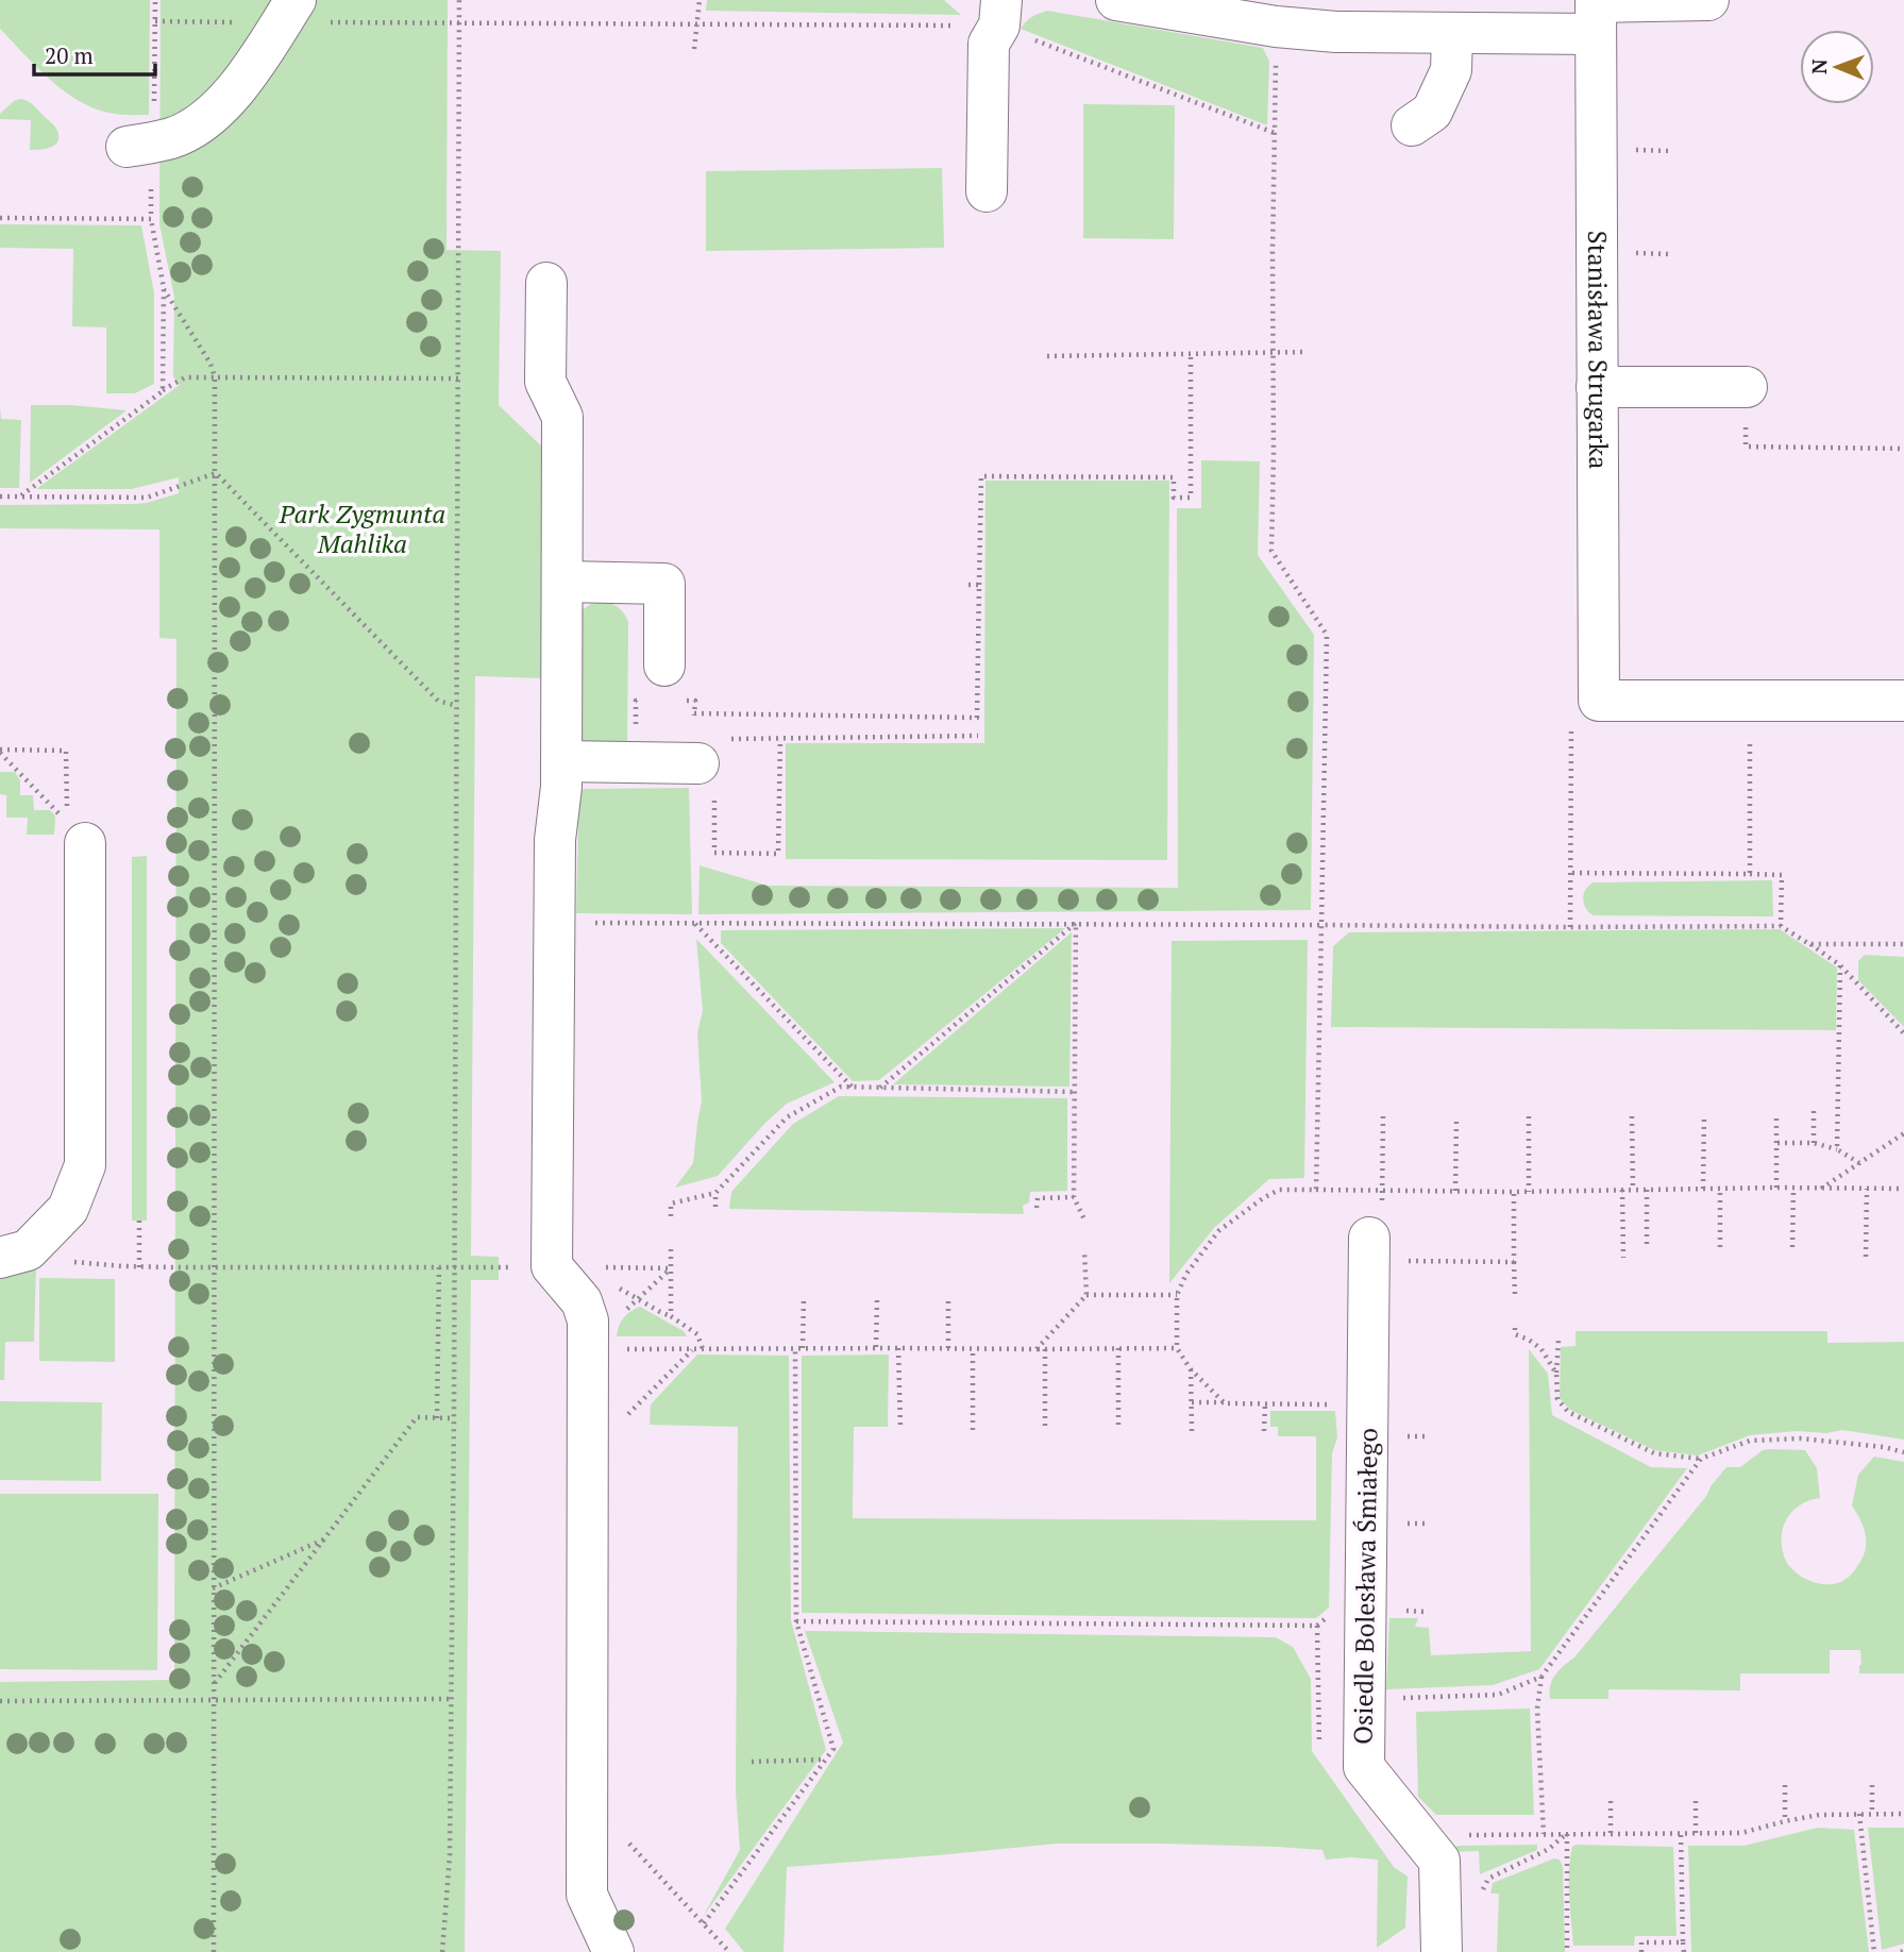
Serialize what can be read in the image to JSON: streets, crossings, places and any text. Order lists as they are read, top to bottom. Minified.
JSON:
{"streets":{"street":["Stanisława Strugarka","Osiedle Bolesława Śmiałego"]},"parks":["Park Zygmunta Mahlika"],"scale_bar":"20 m","north":"left"}
